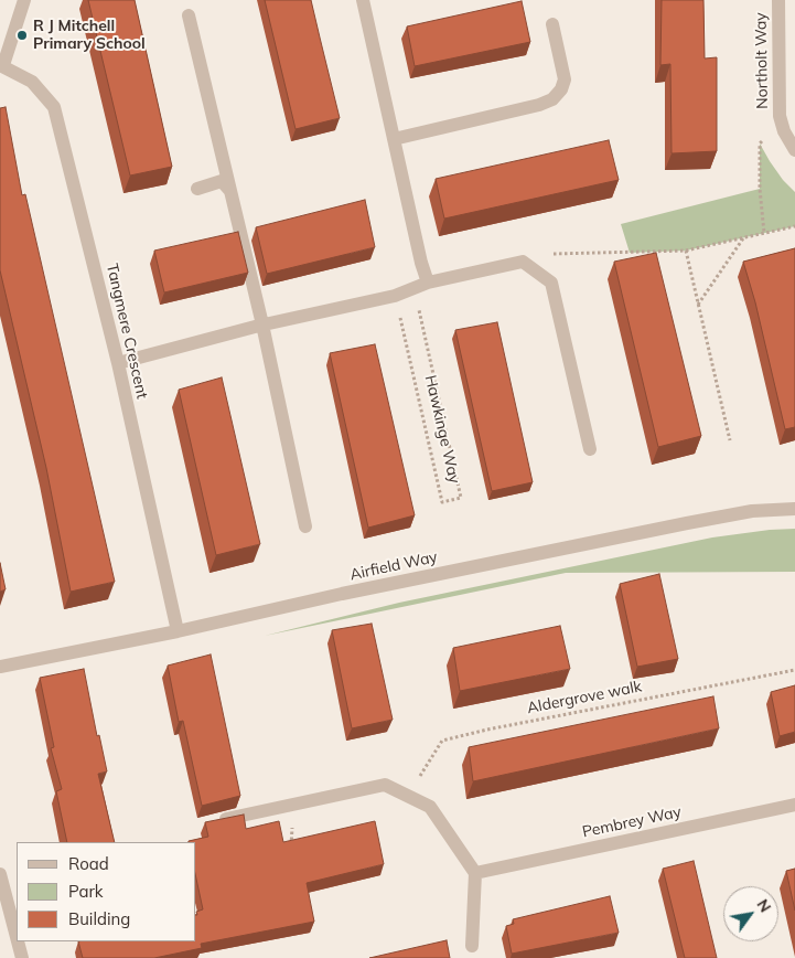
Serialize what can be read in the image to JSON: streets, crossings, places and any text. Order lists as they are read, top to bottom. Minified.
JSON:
{"streets":{"street":["Northolt Way","Tangmere Crescent","Airfield Way","Pembrey Way"],"path":["Hawkinge Way","Aldergrove walk"]},"crossings":[["Tangmere Crescent","Airfield Way"]],"places":["R J Mitchell Primary School"],"legend":["Road","Park","Building"],"north":"top right"}
